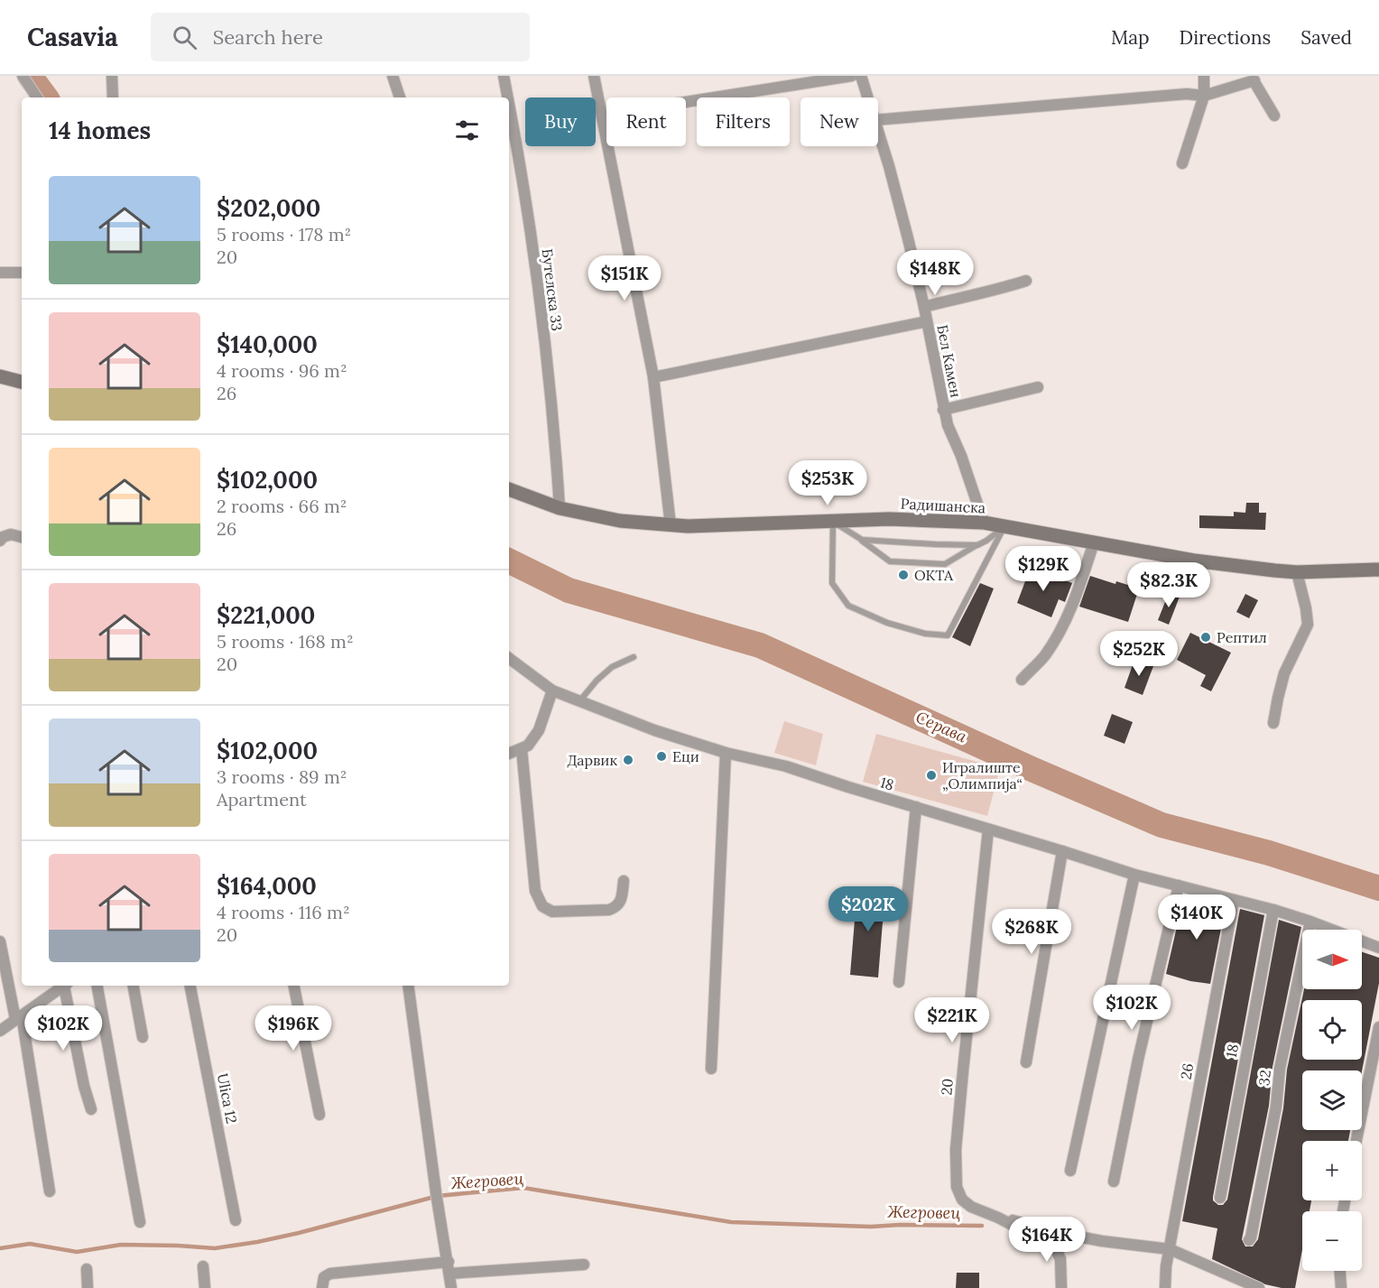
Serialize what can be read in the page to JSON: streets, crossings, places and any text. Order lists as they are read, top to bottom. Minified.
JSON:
{"streets":{"street":["Бутелска 33","Бел Камен","Радишанска","18","26","32","20","Ulica 12"]},"crossings":[["Бутелска 33","Радишанска"],["Бел Камен","Радишанска"],["18","26"],["18","32"],["18","20"]],"water":["Серава","Жегровец"],"places":["ОКТА","Рептил","Еци","Дарвик","Игралиште „Олимпија“"],"north":"right","page":{"header":"Casavia","search":"Search here","nav":["Map","Directions","Saved"],"chip":["Buy","Rent","Filters","New"],"heading":"14 homes","list":[{"name":"$202,000","note":"5 rooms · 178 m² · 20"},{"name":"$140,000","note":"4 rooms · 96 m² · 26"},{"name":"$102,000","note":"2 rooms · 66 m² · 26"},{"name":"$221,000","note":"5 rooms · 168 m² · 20"},{"name":"$102,000","note":"3 rooms · 89 m² · Apartment"},{"name":"$164,000","note":"4 rooms · 116 m² · 20"}],"price":["$148K","$151K","$253K","$129K","$82.3K","$252K","$202K","$140K","$268K","$102K","$221K","$102K","$196K","$164K"],"map_buttons":["+","−"]}}
